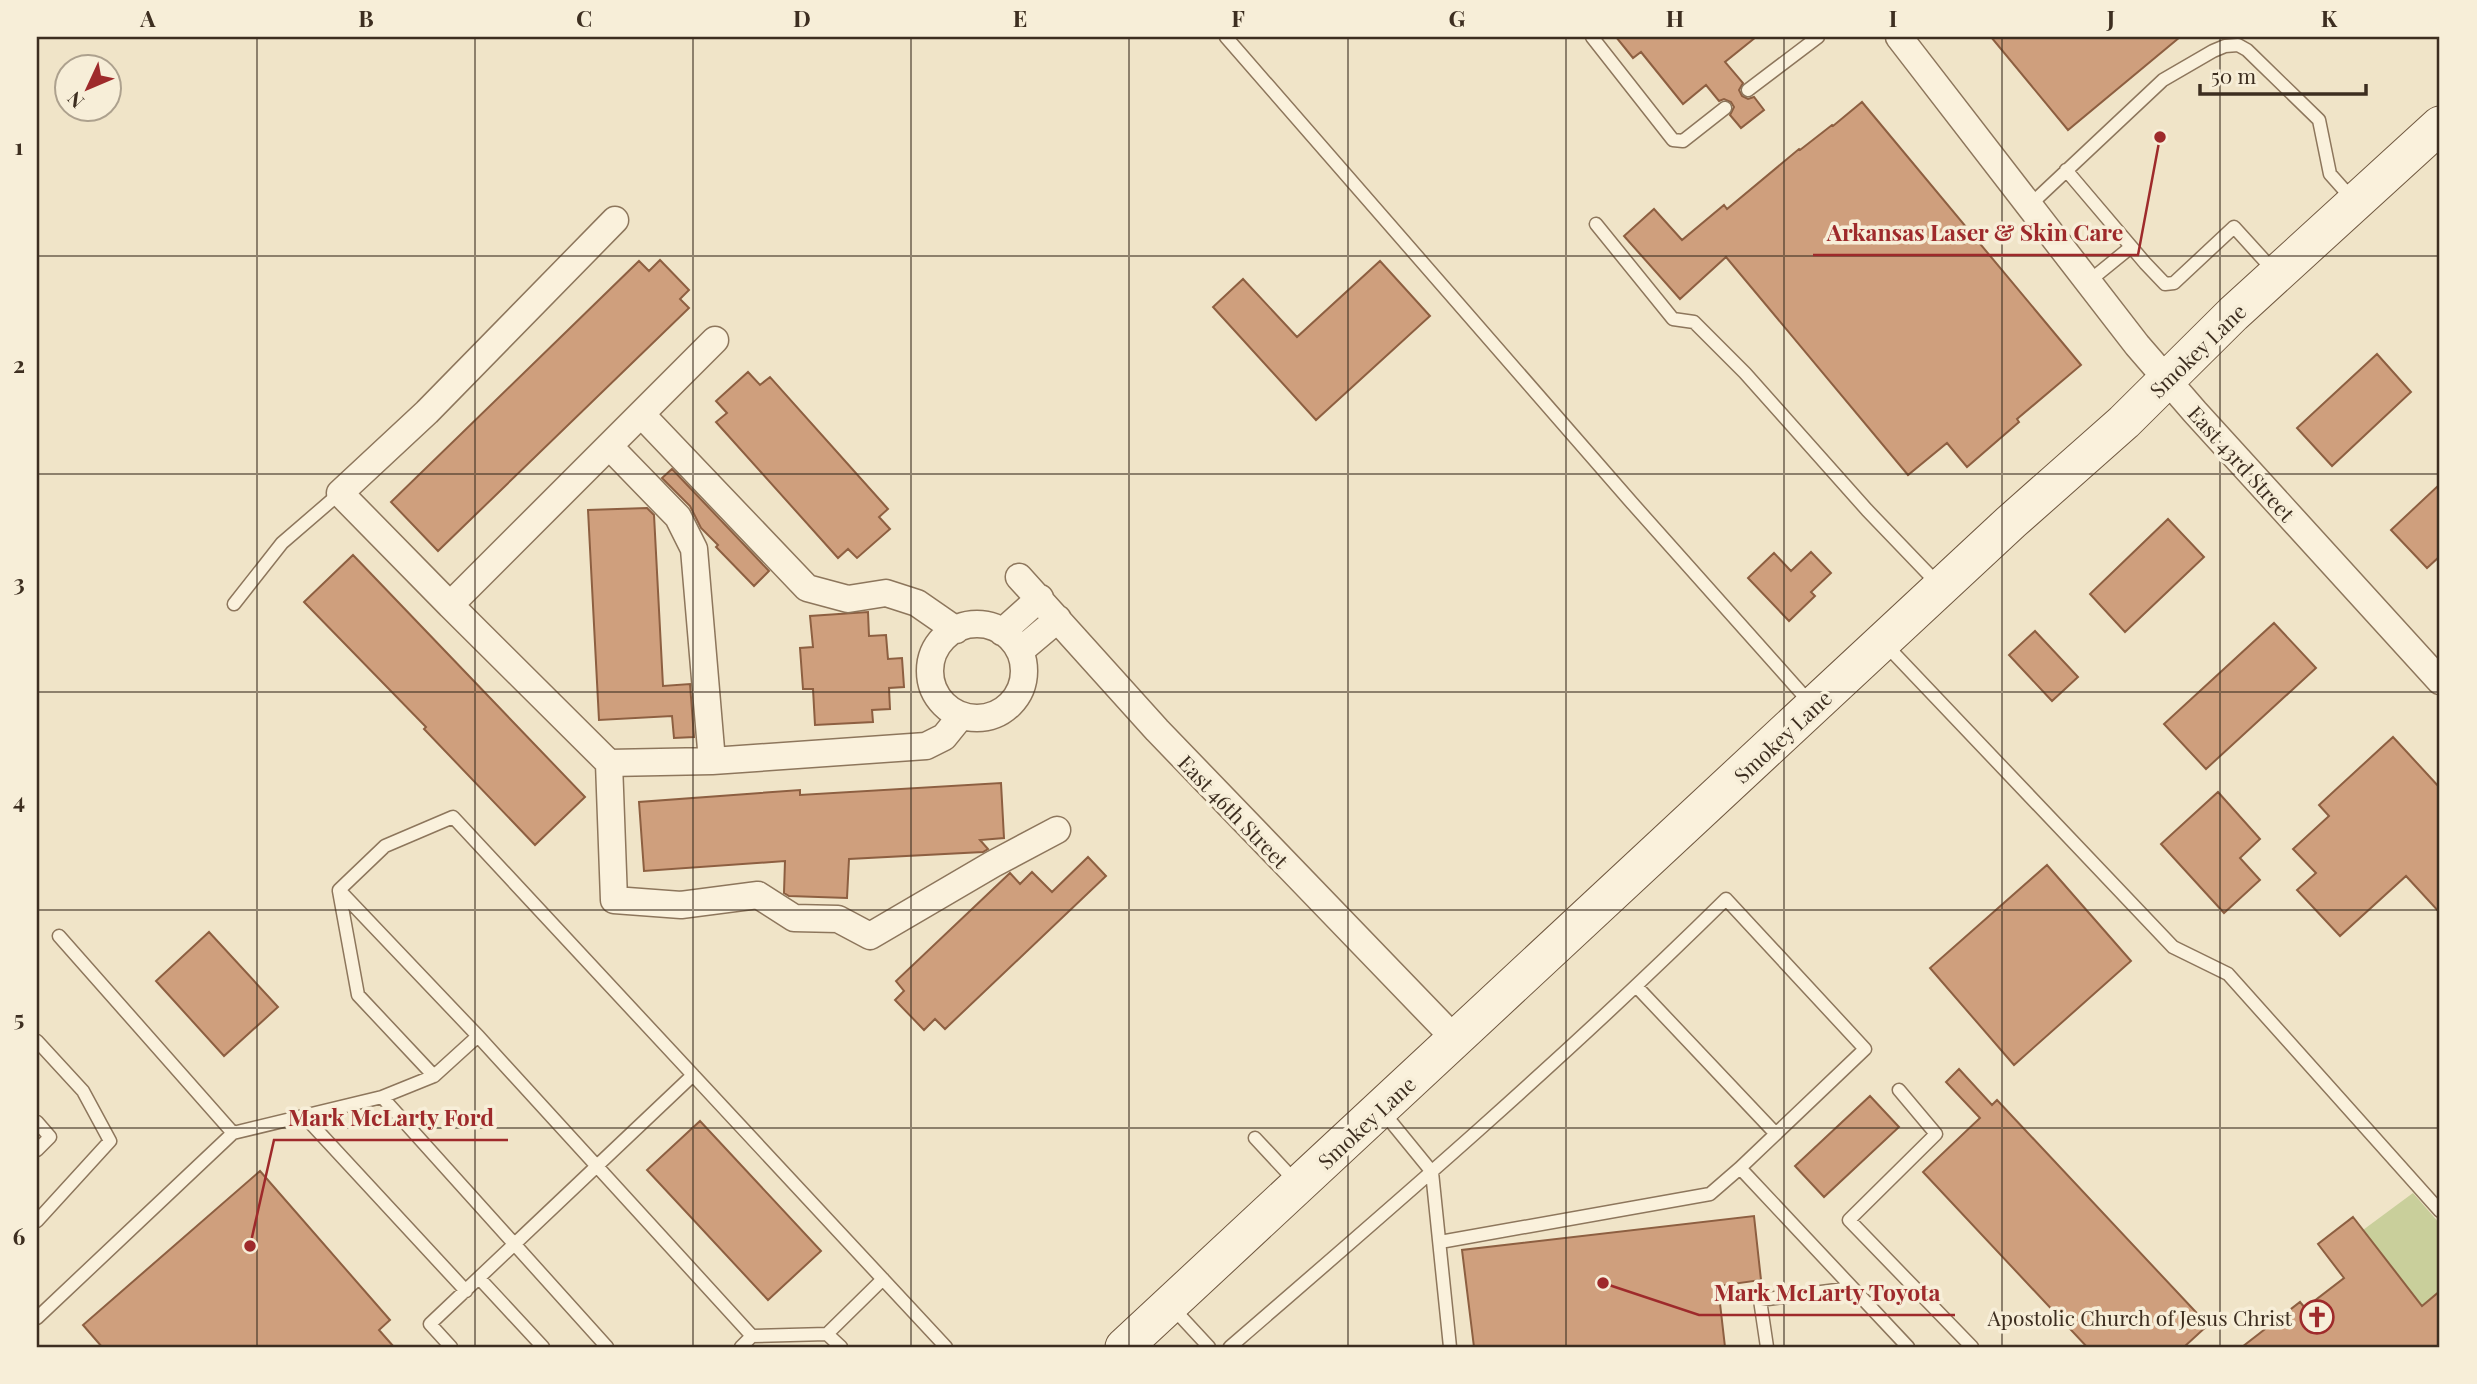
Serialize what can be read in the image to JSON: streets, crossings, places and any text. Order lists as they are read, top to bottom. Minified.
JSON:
{"streets":{"street":["Smokey Lane","East 43rd Street","East 46th Street"]},"crossings":[["Smokey Lane","East 43rd Street"],["Smokey Lane","East 46th Street"]],"places":{"other":["Arkansas Laser & Skin Care","Mark McLarty Ford","Mark McLarty Toyota"],"church":["Apostolic Church of Jesus Christ"]},"scale_bar":"50 m","north":"bottom left","grid":{"columns":["A","B","C","D","E","F","G","H","I","J","K"],"rows":["1","2","3","4","5","6"]}}
